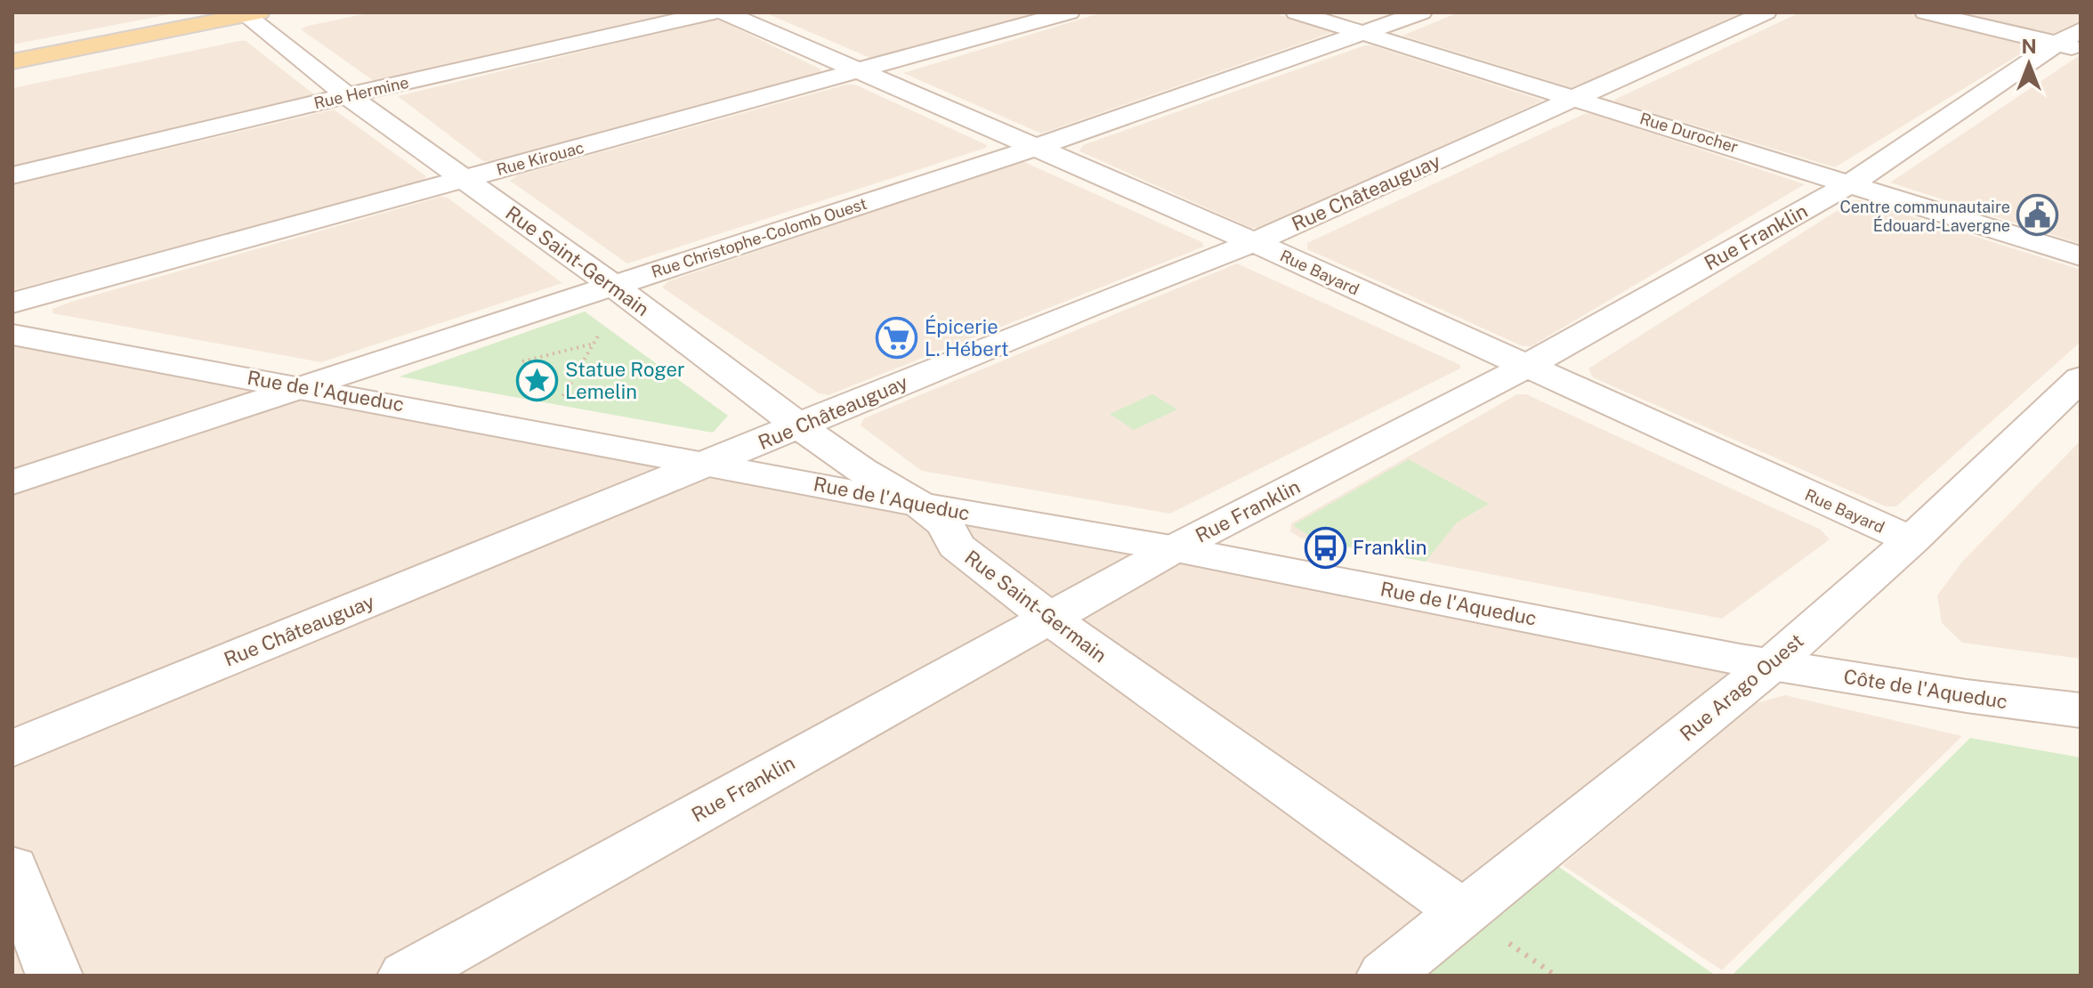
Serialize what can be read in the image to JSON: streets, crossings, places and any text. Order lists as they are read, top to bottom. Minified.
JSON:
{"streets":{"street":["Rue Hermine","Rue Durocher","Rue Kirouac","Rue Châteauguay","Rue Franklin","Rue Christophe-Colomb Ouest","Rue Saint-Germain","Rue Bayard","Rue de l'Aqueduc","Rue Arago Ouest","Côte de l'Aqueduc"]},"crossings":[["Rue Hermine","Rue Saint-Germain"],["Rue Durocher","Rue Châteauguay"],["Rue Durocher","Rue Franklin"],["Rue Durocher","Rue Christophe-Colomb Ouest"],["Rue Kirouac","Rue Saint-Germain"],["Rue Kirouac","Rue Bayard"],["Rue Châteauguay","Rue Saint-Germain"],["Rue Châteauguay","Rue Bayard"],["Rue Châteauguay","Rue de l'Aqueduc"],["Rue Franklin","Rue Saint-Germain"],["Rue Franklin","Rue Bayard"],["Rue Franklin","Rue de l'Aqueduc"],["Rue Christophe-Colomb Ouest","Rue Saint-Germain"],["Rue Christophe-Colomb Ouest","Rue Bayard"],["Rue Christophe-Colomb Ouest","Rue de l'Aqueduc"],["Rue Saint-Germain","Rue de l'Aqueduc"],["Rue Saint-Germain","Rue Arago Ouest"],["Rue Bayard","Rue Arago Ouest"],["Rue de l'Aqueduc","Rue Arago Ouest"],["Rue de l'Aqueduc","Côte de l'Aqueduc"],["Rue Arago Ouest","Côte de l'Aqueduc"]],"places":{"public building":["Centre communautaire Édouard-Lavergne"],"supermarket":["Épicerie L. Hébert"],"place":["Statue Roger Lemelin"],"bus stop":["Franklin"]},"north":"top"}
